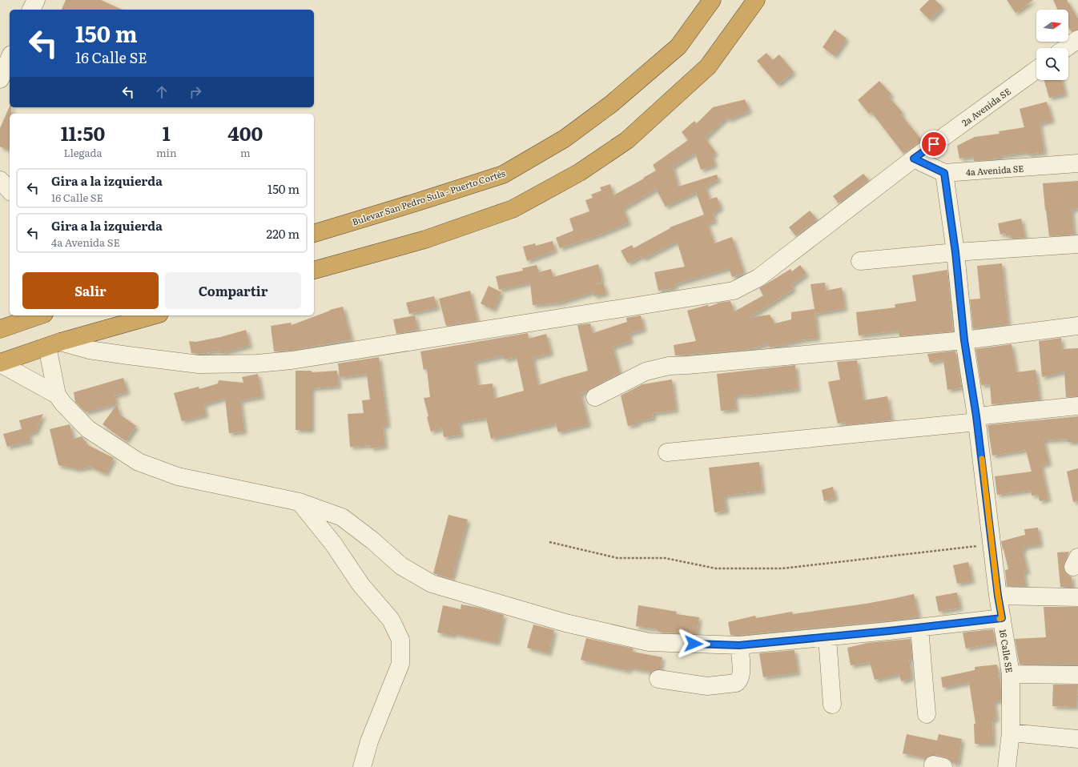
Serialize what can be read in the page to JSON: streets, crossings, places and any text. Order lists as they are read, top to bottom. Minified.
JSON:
{"streets":{"highway":["Bulevar San Pedro Sula - Puerto Cortés"],"street":["2a Avenida SE","4a Avenida SE","16 Calle SE"]},"crossings":[["2a Avenida SE","4a Avenida SE"],["4a Avenida SE","16 Calle SE"]],"north":"right","page":{"turn":["150 m","16 Calle SE"],"eta":["11:50","Llegada","1","min","400","m"],"list":[{"name":"Gira a la izquierda","note":"16 Calle SE","value":"150 m"},{"name":"Gira a la izquierda","note":"4a Avenida SE","value":"220 m"}],"buttons":["Salir","Compartir"]}}
